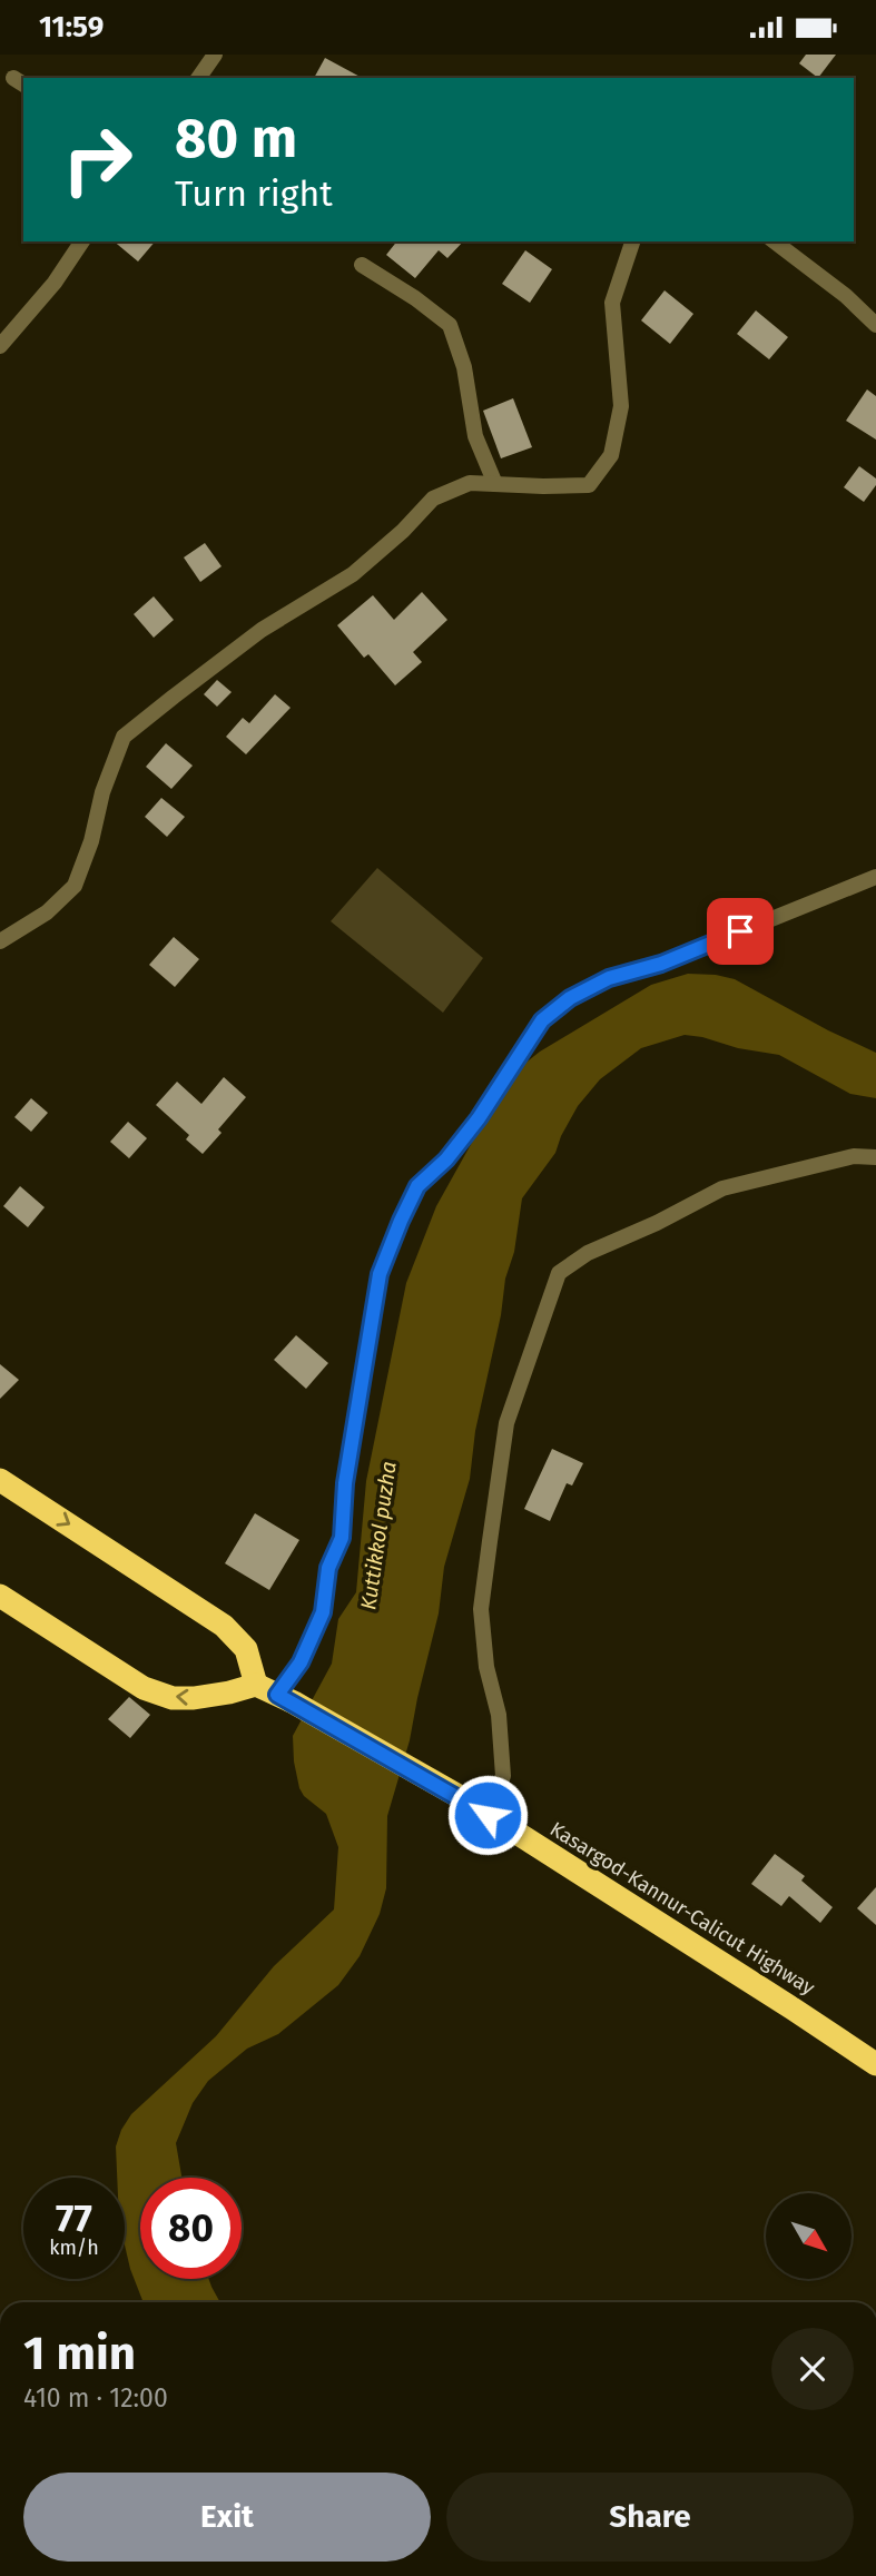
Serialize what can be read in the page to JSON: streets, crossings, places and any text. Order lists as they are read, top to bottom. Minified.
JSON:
{"streets":{"highway":["Kasargod-Kannur-Calicut Highway"]},"water":["Kuttikkol puzha"],"north":"bottom right","page":{"status":"11:59","turn":["80 m","Turn right"],"speed":"77 km/h","limit":"80","heading":["1 min","410 m · 12:00"],"buttons":["Exit","Share"]}}
